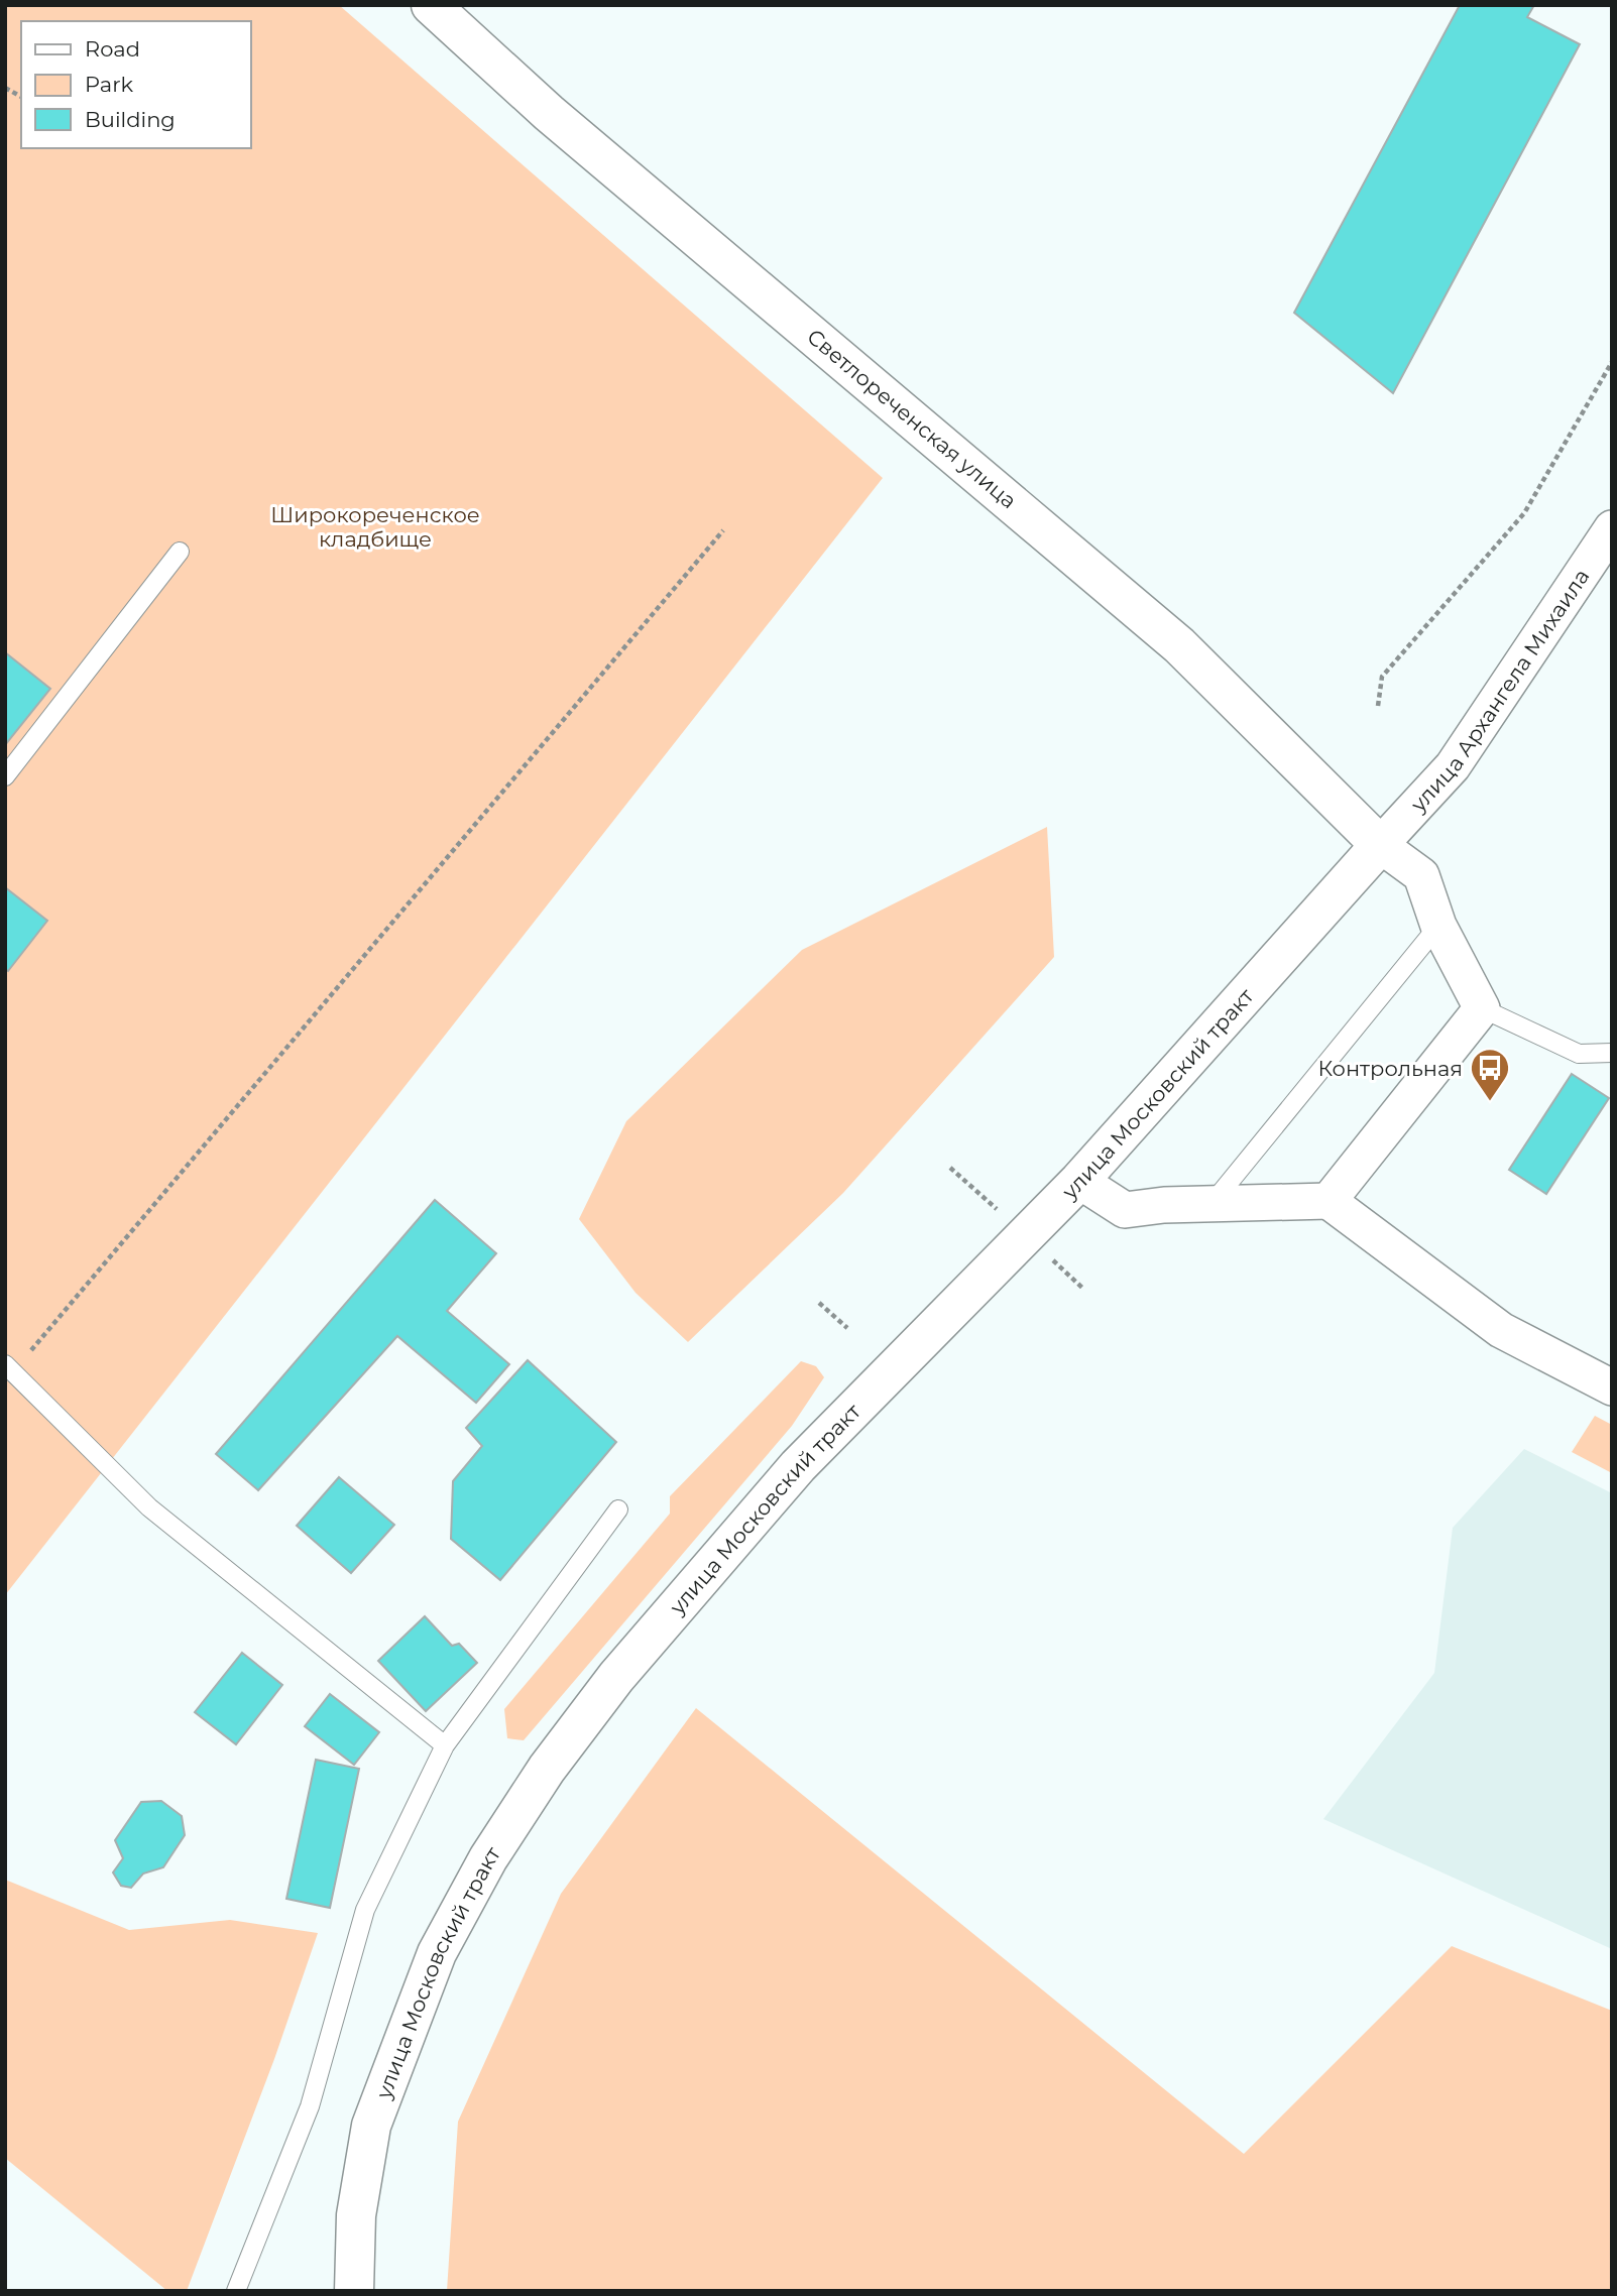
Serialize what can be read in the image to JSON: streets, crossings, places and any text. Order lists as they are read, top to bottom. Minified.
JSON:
{"streets":{"main road":["Светлореченская улица","улица Московский тракт"],"street":["улица Архангела Михаила"]},"crossings":[["Светлореченская улица","улица Архангела Михаила"],["Светлореченская улица","улица Московский тракт"],["улица Архангела Михаила","улица Московский тракт"]],"parks":["Широкореченское кладбище"],"places":{"bus stop":["Контрольная"]},"legend":["Road","Park","Building"]}
